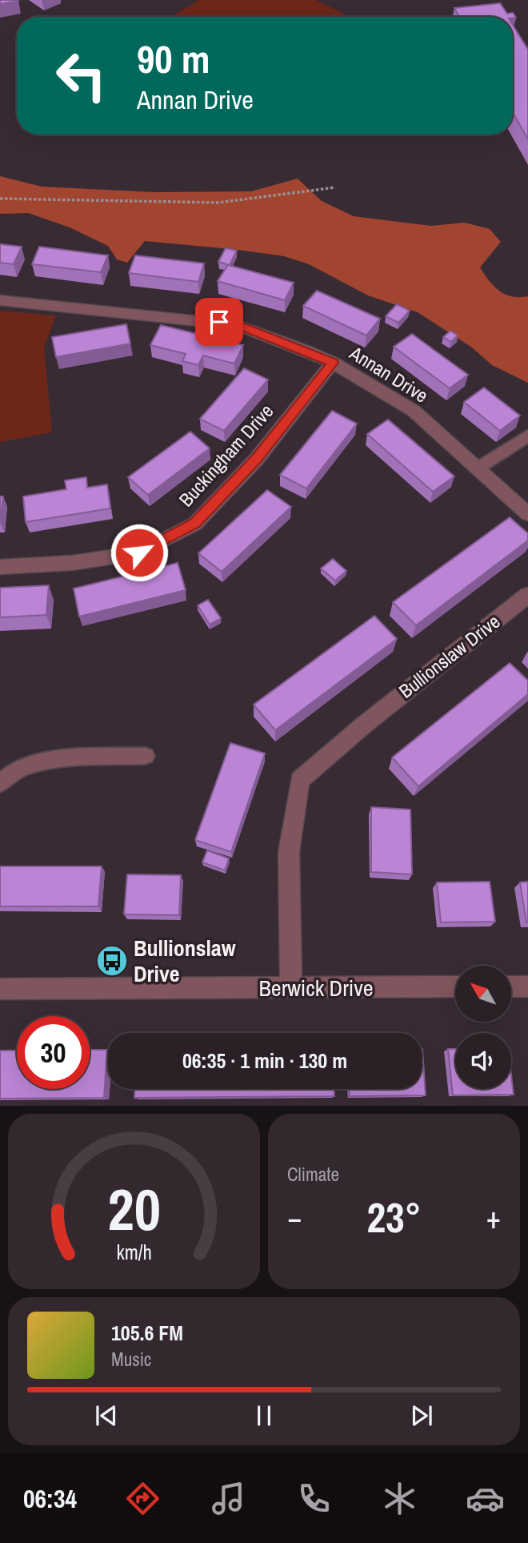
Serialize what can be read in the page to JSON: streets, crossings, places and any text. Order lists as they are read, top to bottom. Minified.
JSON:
{"streets":{"street":["Annan Drive","Buckingham Drive","Bullionslaw Drive","Berwick Drive"]},"crossings":[["Annan Drive","Buckingham Drive"],["Bullionslaw Drive","Berwick Drive"]],"places":{"bus stop":["Bullionslaw Drive"]},"north":"top left","page":{"turn":["90 m","Annan Drive"],"limit":"30","trip":"06:35 · 1 min · 130 m","tile":"Climate","heat":["−","23°","+"],"song":["105.6 FM","Music"],"tabs":"06:34","gauge":["20","km/h"]}}
